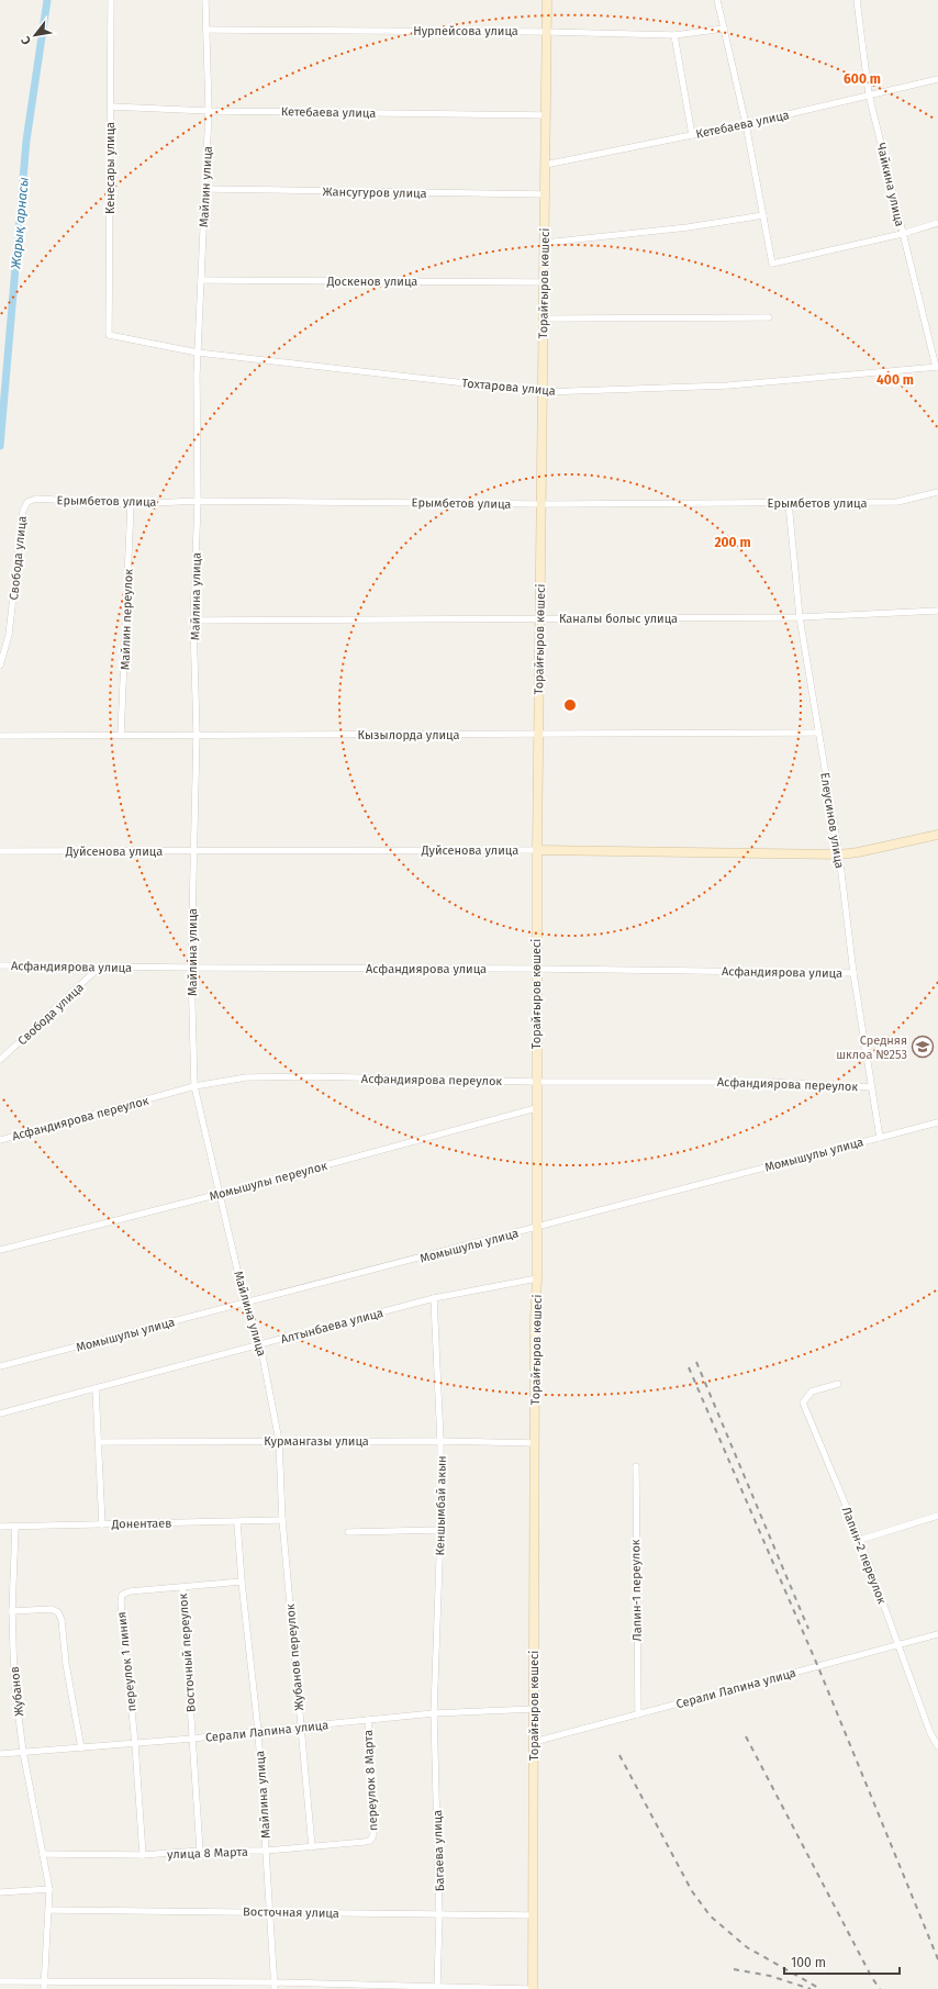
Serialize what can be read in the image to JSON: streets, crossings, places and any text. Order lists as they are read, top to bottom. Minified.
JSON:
{"streets":{"street":["Нурпейсова улица","Кетебаева улица","Кенесары улица","Чайкина улица","Майлин улица","Жансугуров улица","Доскенов улица","Торайғыров көшесі","Тохтарова улица","Ерымбетов улица","Свобода улица","Майлина улица","Каналы болыс улица","Майлин переулок","Кызылорда улица","Елеусинов улица","Дуйсенова улица","Асфандиярова улица","Асфандиярова переулок","Момышулы улица","Момышулы переулок","Алтынбаева улица","Курмангазы улица","Кеншымбай акын","Донентаев","Лапин-2 переулок","Лапин-1 переулок","Восточный переулок","Жубанов переулок","переулок 1 линия","Серали Лапина улица","Жубанов","переулок 8 Марта","Багаева улица","улица 8 Марта","Восточная улица"]},"crossings":[["Нурпейсова улица","Майлин улица"],["Нурпейсова улица","Торайғыров көшесі"],["Кетебаева улица","Кенесары улица"],["Кетебаева улица","Чайкина улица"],["Кетебаева улица","Майлин улица"],["Кетебаева улица","Торайғыров көшесі"],["Кенесары улица","Тохтарова улица"],["Чайкина улица","Тохтарова улица"],["Майлин улица","Жансугуров улица"],["Майлин улица","Доскенов улица"],["Майлин улица","Тохтарова улица"],["Майлин улица","Майлина улица"],["Жансугуров улица","Торайғыров көшесі"],["Доскенов улица","Торайғыров көшесі"],["Торайғыров көшесі","Тохтарова улица"],["Торайғыров көшесі","Ерымбетов улица"],["Торайғыров көшесі","Каналы болыс улица"],["Торайғыров көшесі","Кызылорда улица"],["Торайғыров көшесі","Дуйсенова улица"],["Торайғыров көшесі","Асфандиярова улица"],["Торайғыров көшесі","Асфандиярова переулок"],["Торайғыров көшесі","Момышулы улица"],["Торайғыров көшесі","Момышулы переулок"],["Торайғыров көшесі","Алтынбаева улица"],["Торайғыров көшесі","Курмангазы улица"],["Торайғыров көшесі","Серали Лапина улица"],["Торайғыров көшесі","Восточная улица"],["Ерымбетов улица","Свобода улица"],["Ерымбетов улица","Майлина улица"],["Ерымбетов улица","Майлин переулок"],["Ерымбетов улица","Елеусинов улица"],["Свобода улица","Асфандиярова улица"],["Майлина улица","Каналы болыс улица"],["Майлина улица","Кызылорда улица"],["Майлина улица","Дуйсенова улица"],["Майлина улица","Асфандиярова улица"],["Майлина улица","Асфандиярова переулок"],["Майлина улица","Момышулы улица"],["Майлина улица","Момышулы переулок"],["Майлина улица","Алтынбаева улица"],["Майлина улица","Курмангазы улица"],["Майлина улица","Донентаев"],["Майлина улица","Жубанов переулок"],["Майлина улица","переулок 1 линия"],["Майлина улица","Серали Лапина улица"],["Майлина улица","улица 8 Марта"],["Майлина улица","Восточная улица"],["Каналы болыс улица","Елеусинов улица"],["Майлин переулок","Кызылорда улица"],["Кызылорда улица","Елеусинов улица"],["Елеусинов улица","Дуйсенова улица"],["Елеусинов улица","Асфандиярова улица"],["Елеусинов улица","Асфандиярова переулок"],["Елеусинов улица","Момышулы улица"],["Алтынбаева улица","Кеншымбай акын"],["Курмангазы улица","Кеншымбай акын"],["Кеншымбай акын","Серали Лапина улица"],["Кеншымбай акын","Багаева улица"],["Донентаев","Жубанов переулок"],["Донентаев","Жубанов"],["Лапин-2 переулок","Серали Лапина улица"],["Лапин-1 переулок","Серали Лапина улица"],["Восточный переулок","переулок 1 линия"],["Восточный переулок","Серали Лапина улица"],["Восточный переулок","улица 8 Марта"],["Жубанов переулок","Серали Лапина улица"],["Жубанов переулок","улица 8 Марта"],["переулок 1 линия","Серали Лапина улица"],["Серали Лапина улица","Жубанов"],["Серали Лапина улица","переулок 8 Марта"],["Серали Лапина улица","Багаева улица"],["Жубанов","улица 8 Марта"],["Жубанов","Восточная улица"],["переулок 8 Марта","улица 8 Марта"],["Багаева улица","Восточная улица"]],"water":["Жарық арнасы"],"places":{"school or university":["Средняя шклоа №253"]},"scale_bar":"100 m","north":"bottom left","rings":["600 m","400 m","200 m"]}
